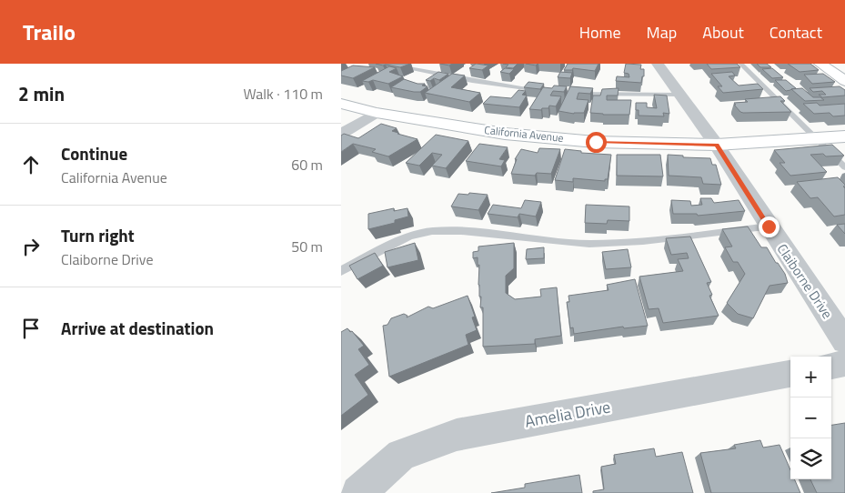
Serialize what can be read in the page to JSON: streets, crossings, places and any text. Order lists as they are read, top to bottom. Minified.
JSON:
{"streets":{"street":["California Avenue","Claiborne Drive","Amelia Drive"]},"crossings":[["California Avenue","Claiborne Drive"]],"page":{"header":"Trailo","nav":["Home","Map","About","Contact"],"heading":["2 min","Walk · 110 m"],"list":[["Continue","California Avenue","60 m"],["Turn right","Claiborne Drive","50 m"],"Arrive at destination"],"map_buttons":["+","−"]}}
